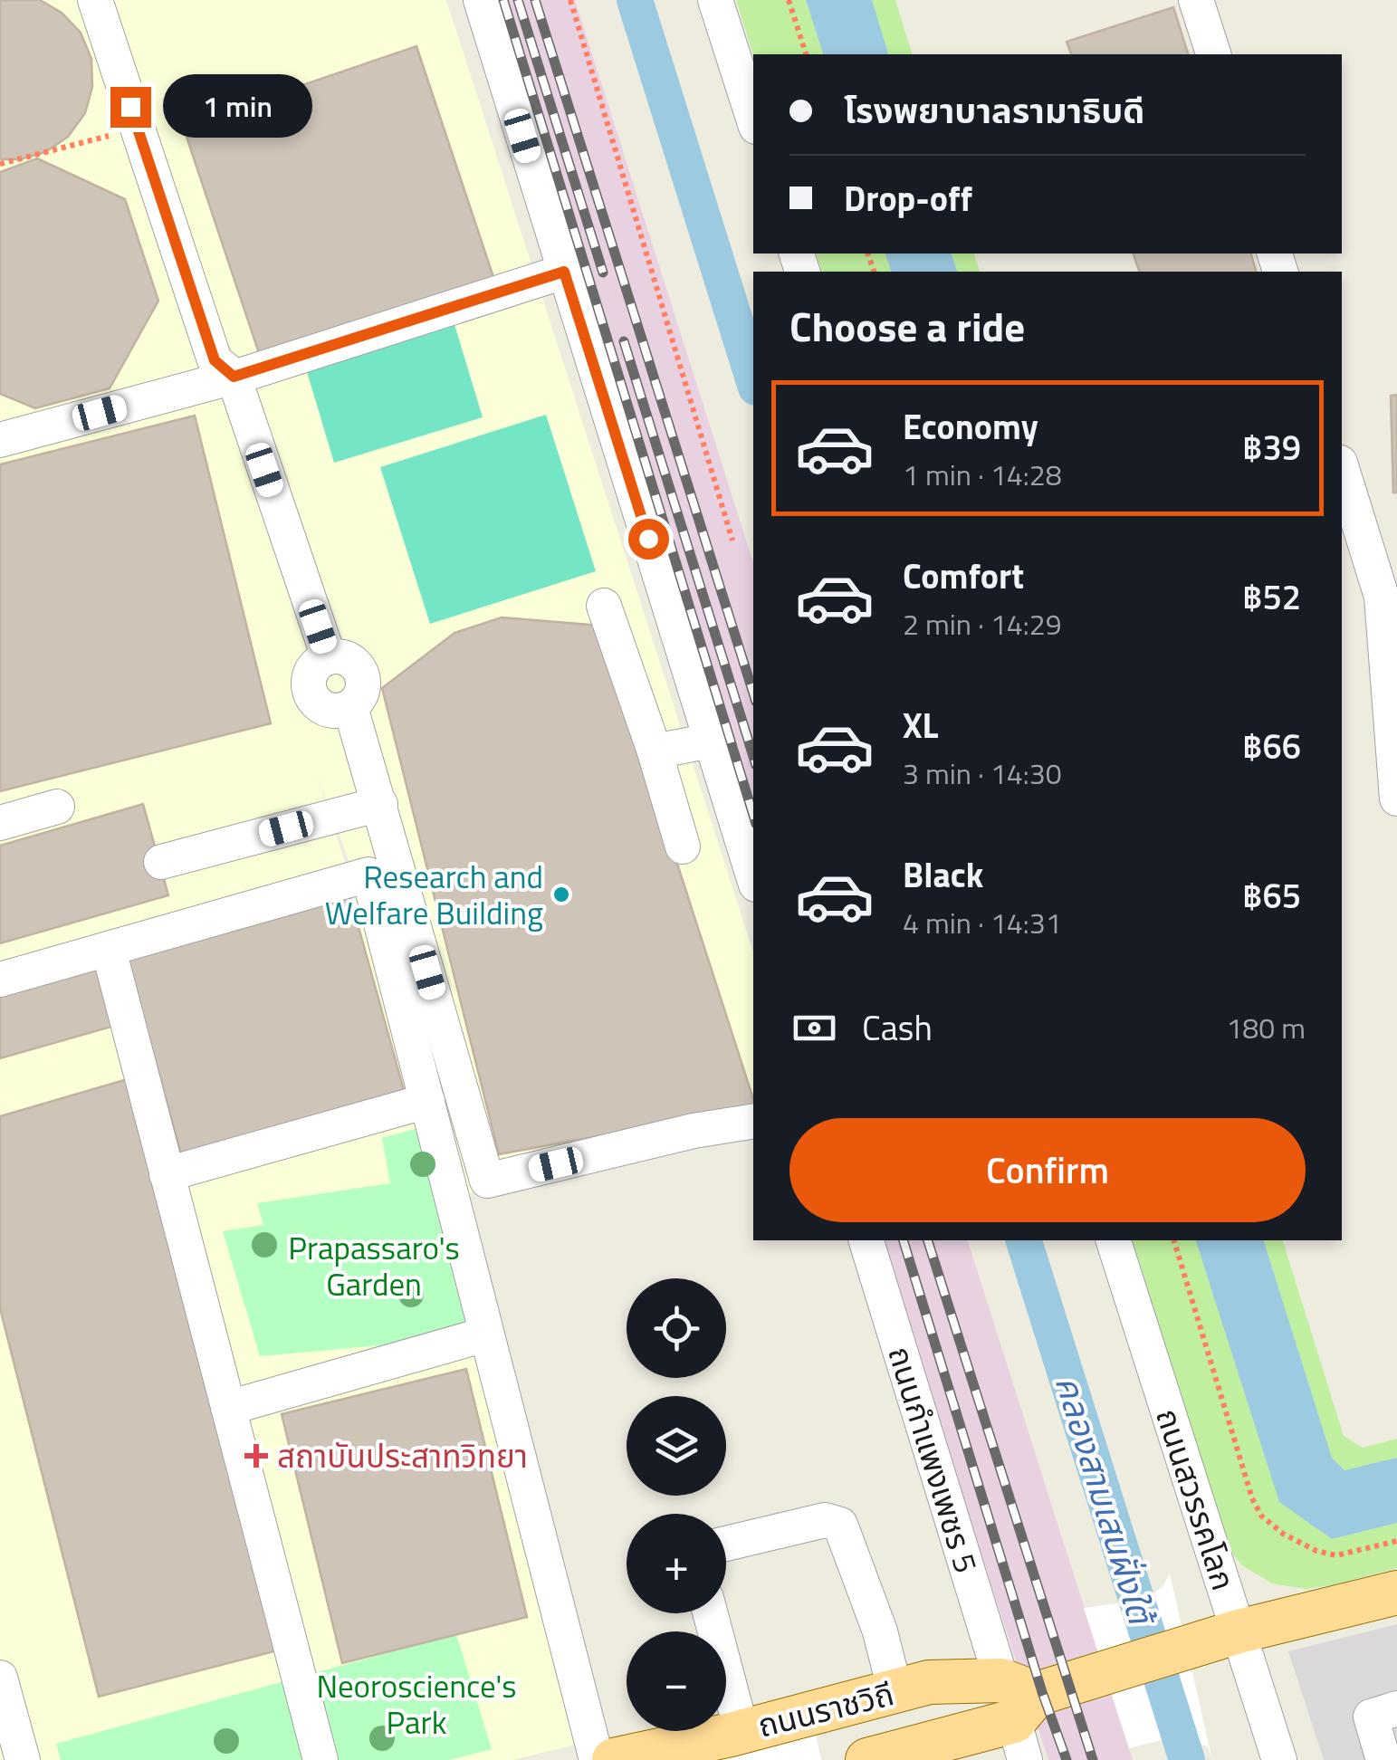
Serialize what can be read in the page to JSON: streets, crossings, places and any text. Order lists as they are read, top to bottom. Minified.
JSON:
{"streets":{"main road":["ถนนราชวิถี"],"street":["ถนนกำแพงเพชร 5","ถนนสวรรคโลก"]},"crossings":[["ถนนกำแพงเพชร 5","ถนนราชวิถี"],["ถนนสวรรคโลก","ถนนราชวิถี"]],"water":["คลองสามเสนฝั่งใต้"],"parks":["Prapassaro's Garden","Neoroscience's Park"],"places":{"other":["Research and Welfare Building"],"health":["สถาบันประสาทวิทยา"]},"page":{"banner":["โรงพยาบาลรามาธิบดี","Drop-off"],"bubble":"1 min","heading":"Choose a ride","list":[{"name":"Economy","note":"1 min · 14:28","value":"฿39"},{"name":"Comfort","note":"2 min · 14:29","value":"฿52"},{"name":"XL","note":"3 min · 14:30","value":"฿66"},{"name":"Black","note":"4 min · 14:31","value":"฿65"}],"pay":["Cash","180 m"],"buttons":"Confirm","map_buttons":["+","−"]}}
